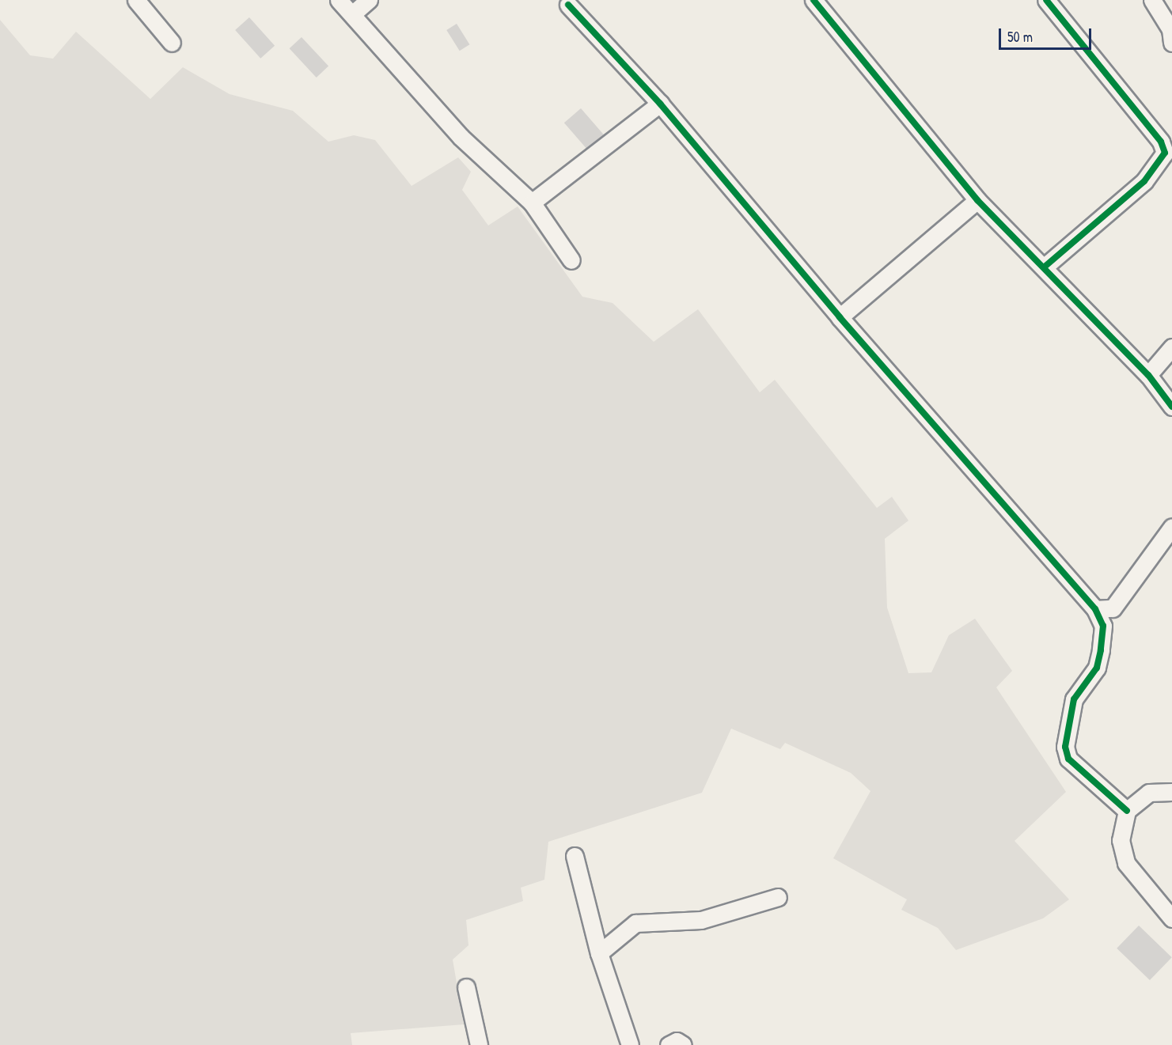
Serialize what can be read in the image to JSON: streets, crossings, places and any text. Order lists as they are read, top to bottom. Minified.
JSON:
{"scale_bar":"50 m"}
